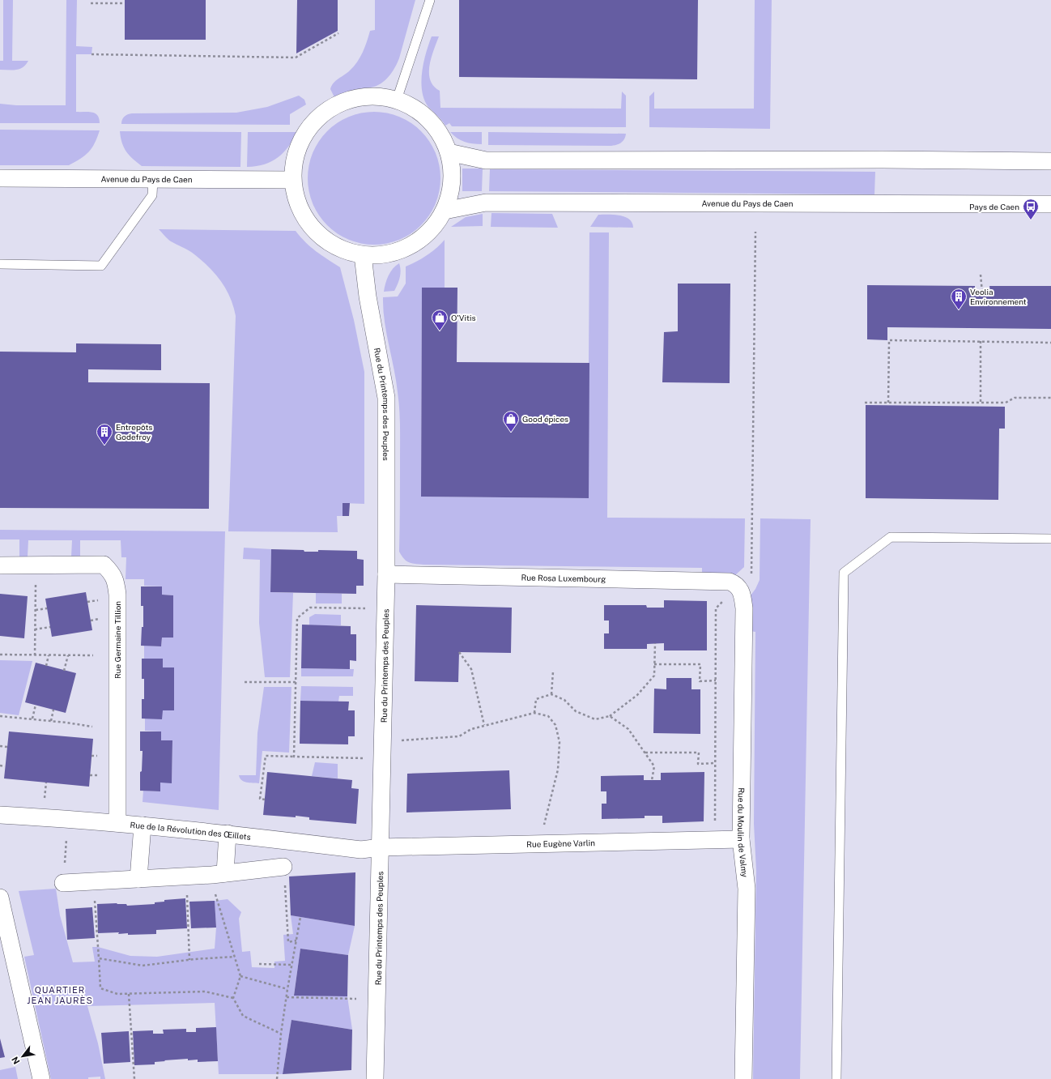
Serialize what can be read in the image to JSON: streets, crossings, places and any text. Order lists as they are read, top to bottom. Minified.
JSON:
{"streets":{"street":["Avenue du Pays de Caen","Rue du Printemps des Peuples","Rue Rosa Luxembourg","Rue Germaine Tillion","Rue de la Révolution des Œillets","Rue du Moulin de Valmy","Rue Eugène Varlin"]},"crossings":[["Rue du Printemps des Peuples","Rue Rosa Luxembourg"],["Rue du Printemps des Peuples","Rue de la Révolution des Œillets"],["Rue du Printemps des Peuples","Rue Eugène Varlin"],["Rue Rosa Luxembourg","Rue du Moulin de Valmy"],["Rue Germaine Tillion","Rue de la Révolution des Œillets"],["Rue de la Révolution des Œillets","Rue Eugène Varlin"],["Rue du Moulin de Valmy","Rue Eugène Varlin"]],"districts":["QUARTIER JEAN JAURÈS"],"places":{"bus stop":["Pays de Caen"],"building":["Veolia Environnement","Entrepôts Godefroy"],"shop":["O'Vitis","Good épices"]},"north":"bottom left"}
